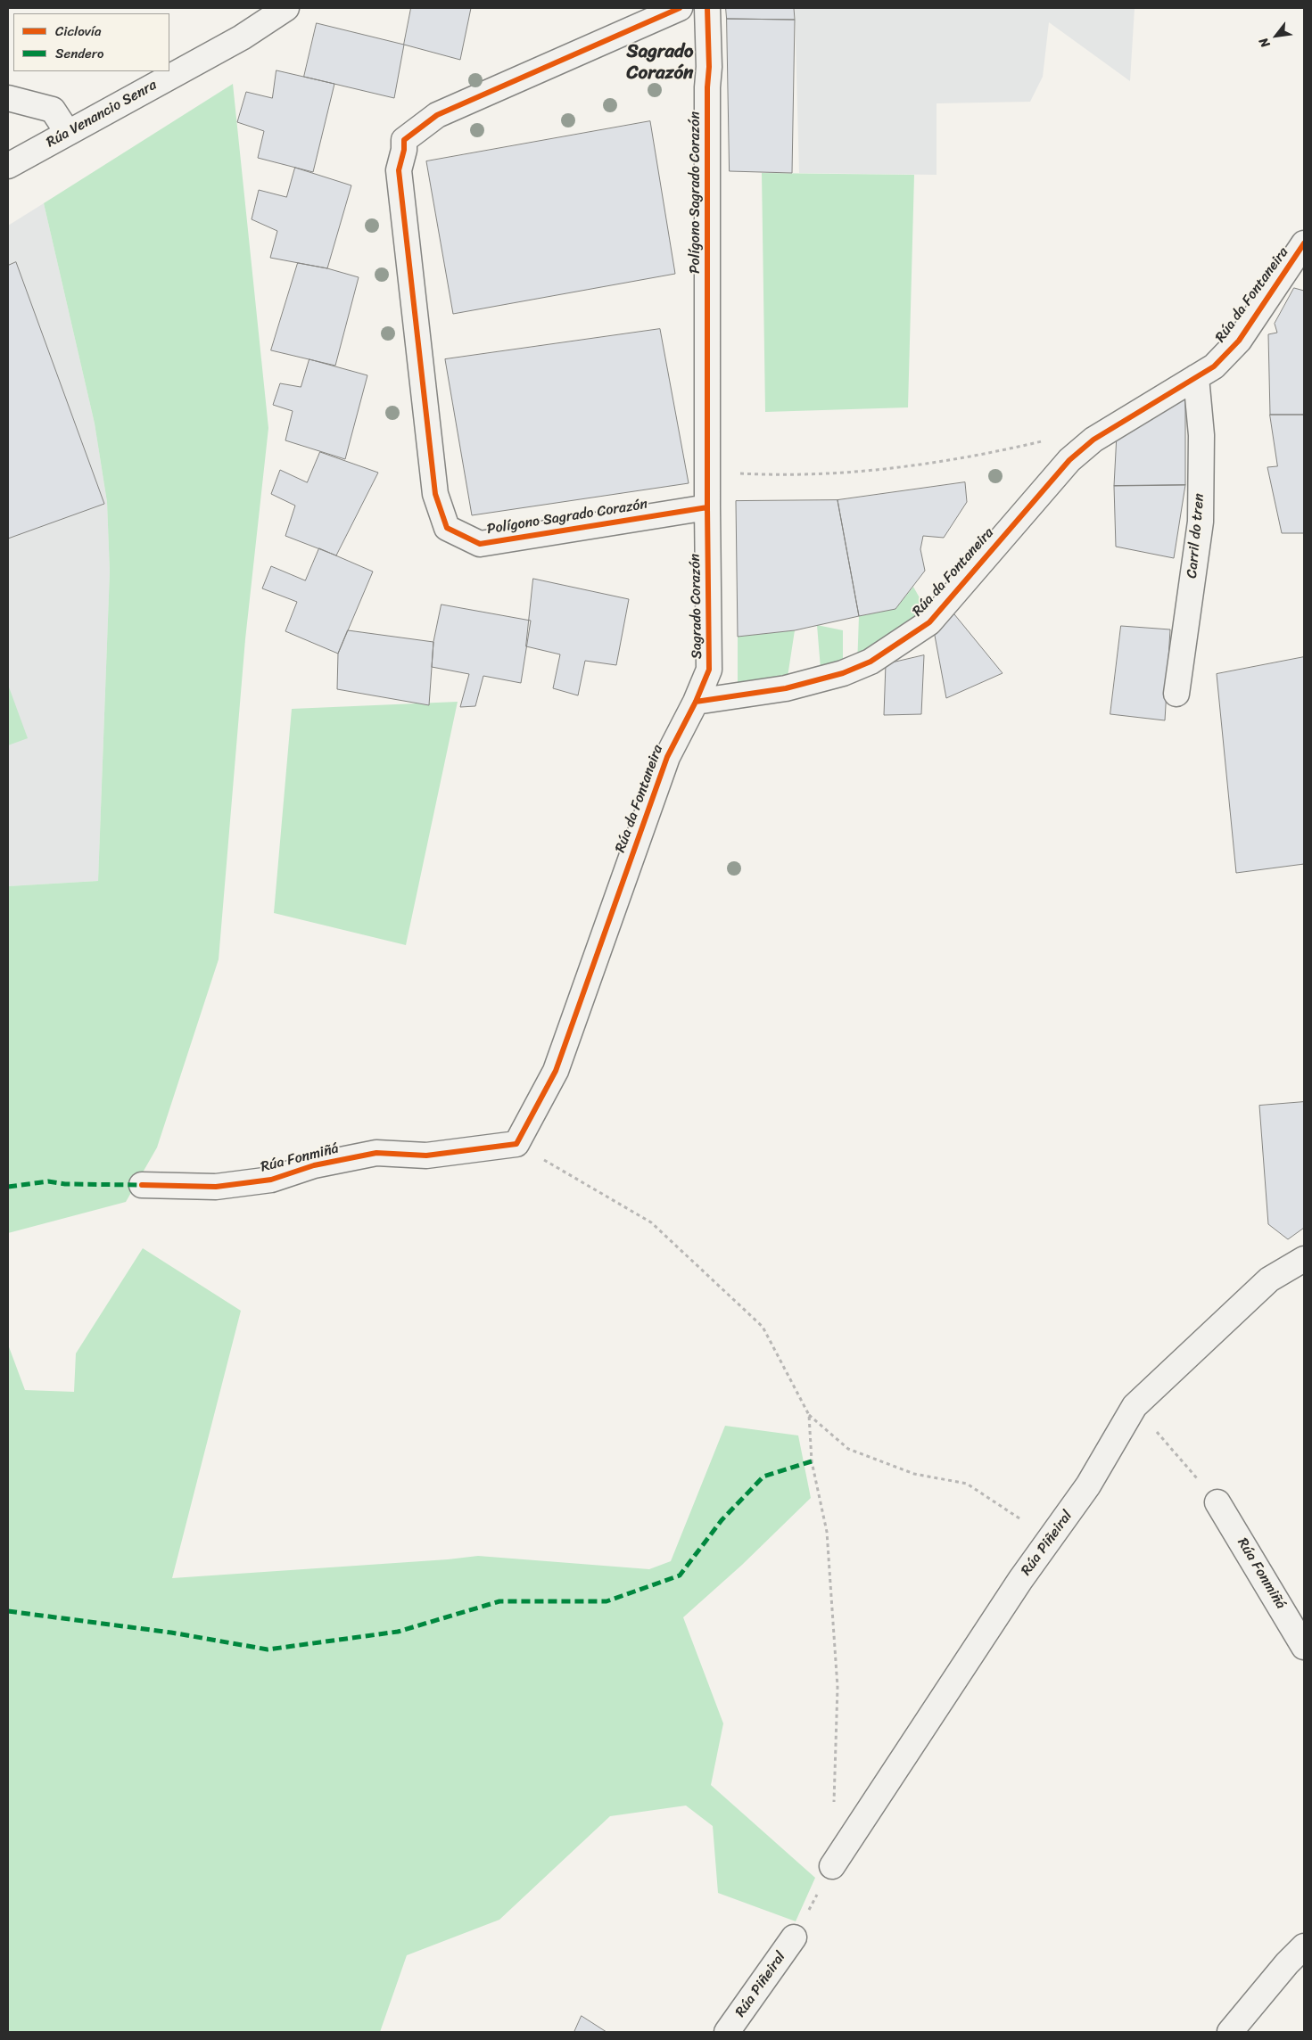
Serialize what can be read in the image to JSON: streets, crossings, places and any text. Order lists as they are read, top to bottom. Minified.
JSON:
{"streets":{"street":["Rúa Venancio Senra","Polígono Sagrado Corazón","Rúa da Fontaneira","Carril do tren","Sagrado Corazón","Rúa Fonmiñá","Rúa Piñeiral"]},"crossings":[["Polígono Sagrado Corazón","Sagrado Corazón"],["Rúa da Fontaneira","Carril do tren"],["Rúa da Fontaneira","Sagrado Corazón"],["Rúa da Fontaneira","Rúa Fonmiñá"]],"districts":["Sagrado Corazón"],"legend":["Ciclovía","Sendero"],"north":"bottom left"}
